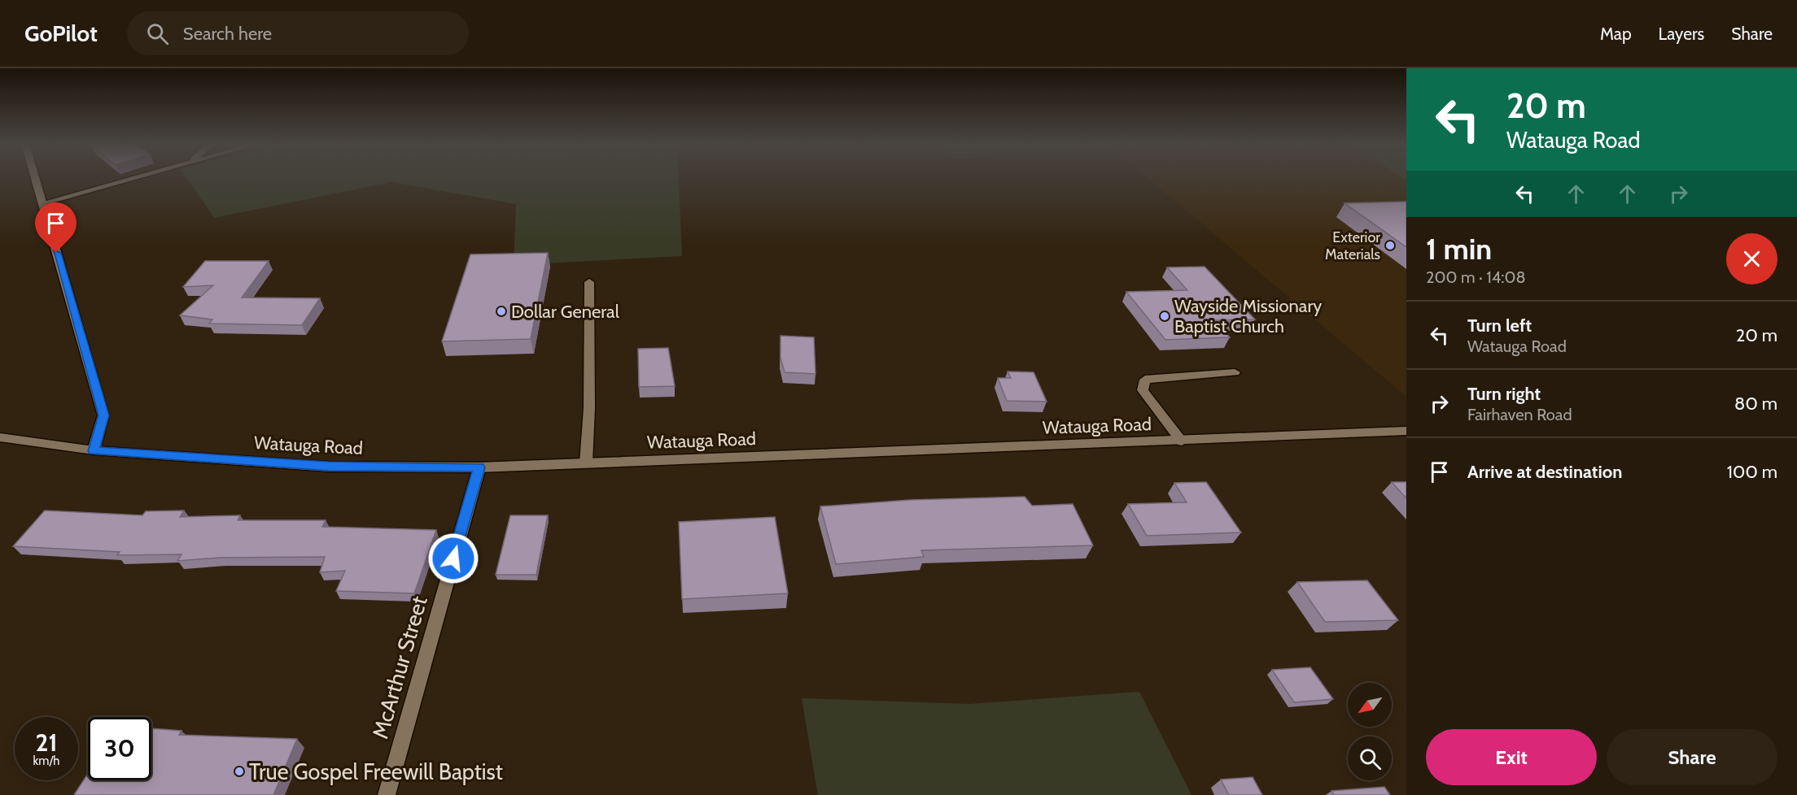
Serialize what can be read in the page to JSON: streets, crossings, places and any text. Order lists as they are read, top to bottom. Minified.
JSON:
{"streets":{"main road":["Watauga Road","McArthur Street"]},"crossings":[["Watauga Road","McArthur Street"]],"places":["Exterior Materials","Dollar General","Wayside Missionary Baptist Church","True Gospel Freewill Baptist"],"north":"bottom left","page":{"header":"GoPilot","search":"Search here","nav":["Map","Layers","Share"],"turn":["20 m","Watauga Road"],"heading":["1 min","200 m · 14:08"],"list":[{"name":"Turn left","note":"Watauga Road","value":"20 m"},{"name":"Turn right","note":"Fairhaven Road","value":"80 m"},{"name":"Arrive at destination","value":"100 m"}],"speed":"21 km/h","limit":"30","buttons":["Exit","Share"]}}
